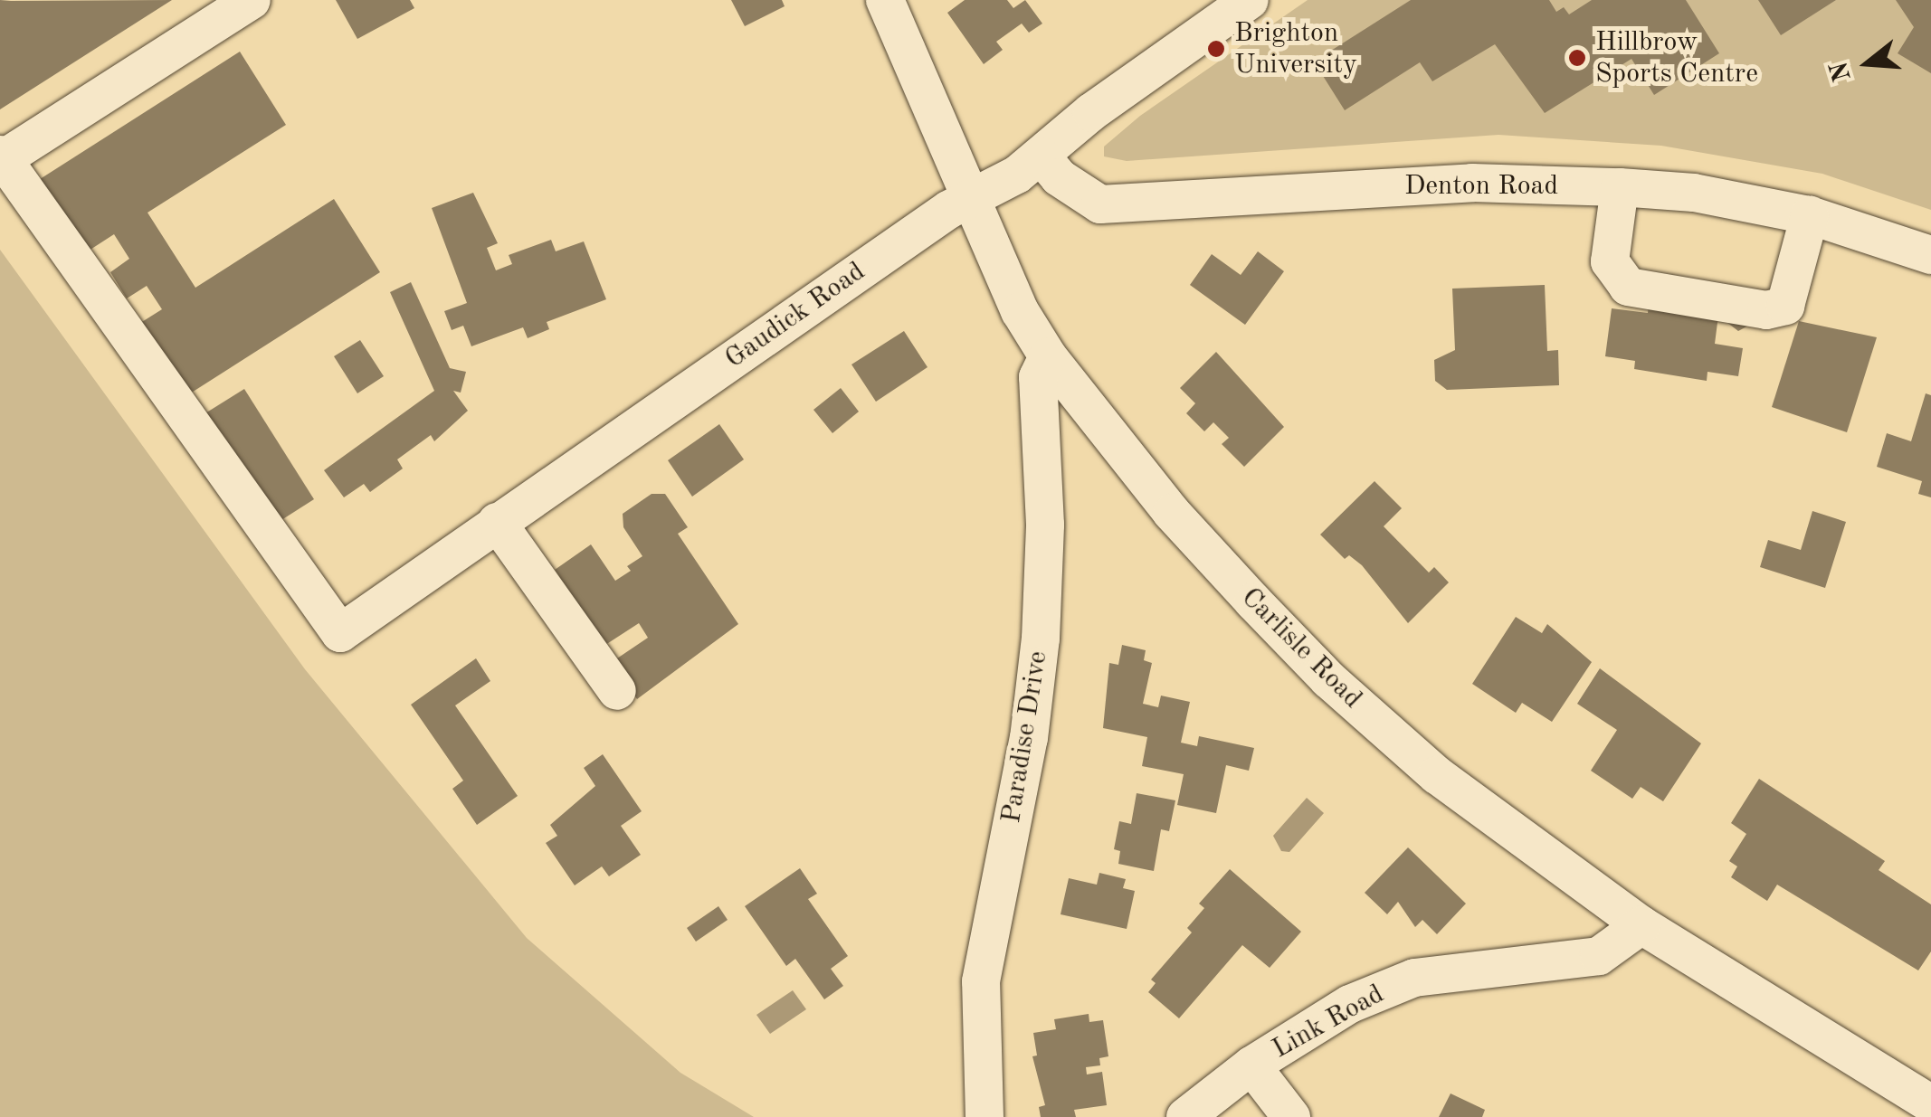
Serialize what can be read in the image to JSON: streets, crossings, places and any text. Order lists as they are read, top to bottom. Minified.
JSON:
{"streets":{"street":["Denton Road","Gaudick Road","Carlisle Road","Paradise Drive","Link Road"]},"crossings":[["Denton Road","Gaudick Road"],["Gaudick Road","Carlisle Road"],["Carlisle Road","Paradise Drive"],["Carlisle Road","Link Road"]],"places":["Brighton University","Hillbrow Sports Centre"],"north":"left"}
